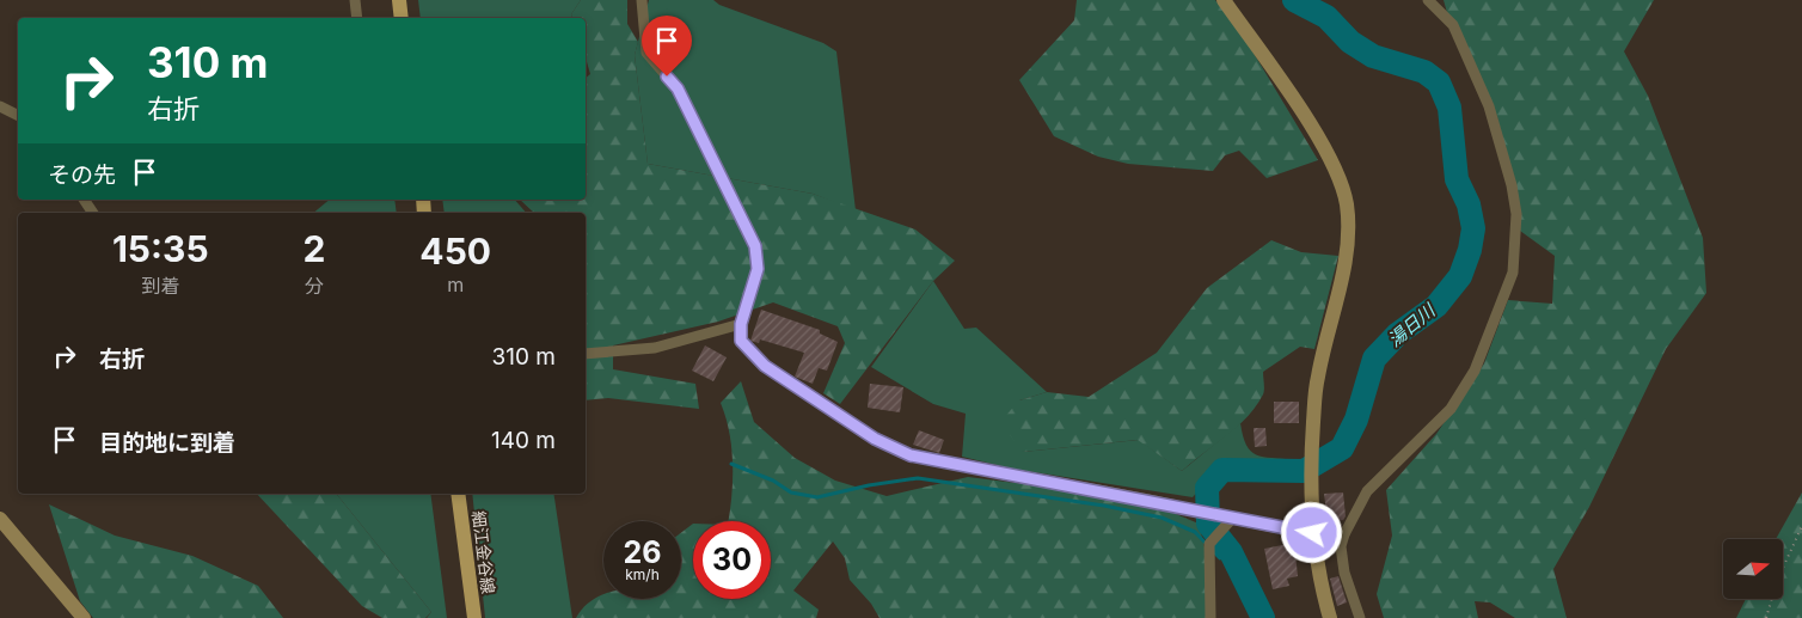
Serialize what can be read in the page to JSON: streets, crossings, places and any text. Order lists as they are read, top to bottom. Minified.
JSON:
{"streets":{"main road":["細江金谷線"]},"water":["湯日川"],"north":"right","page":{"turn":["310 m","右折"],"then":"その先","eta":["15:35","到着","2","分","450","m"],"list":[{"name":"右折","value":"310 m"},{"name":"目的地に到着","value":"140 m"}],"speed":"26 km/h","limit":"30"}}
